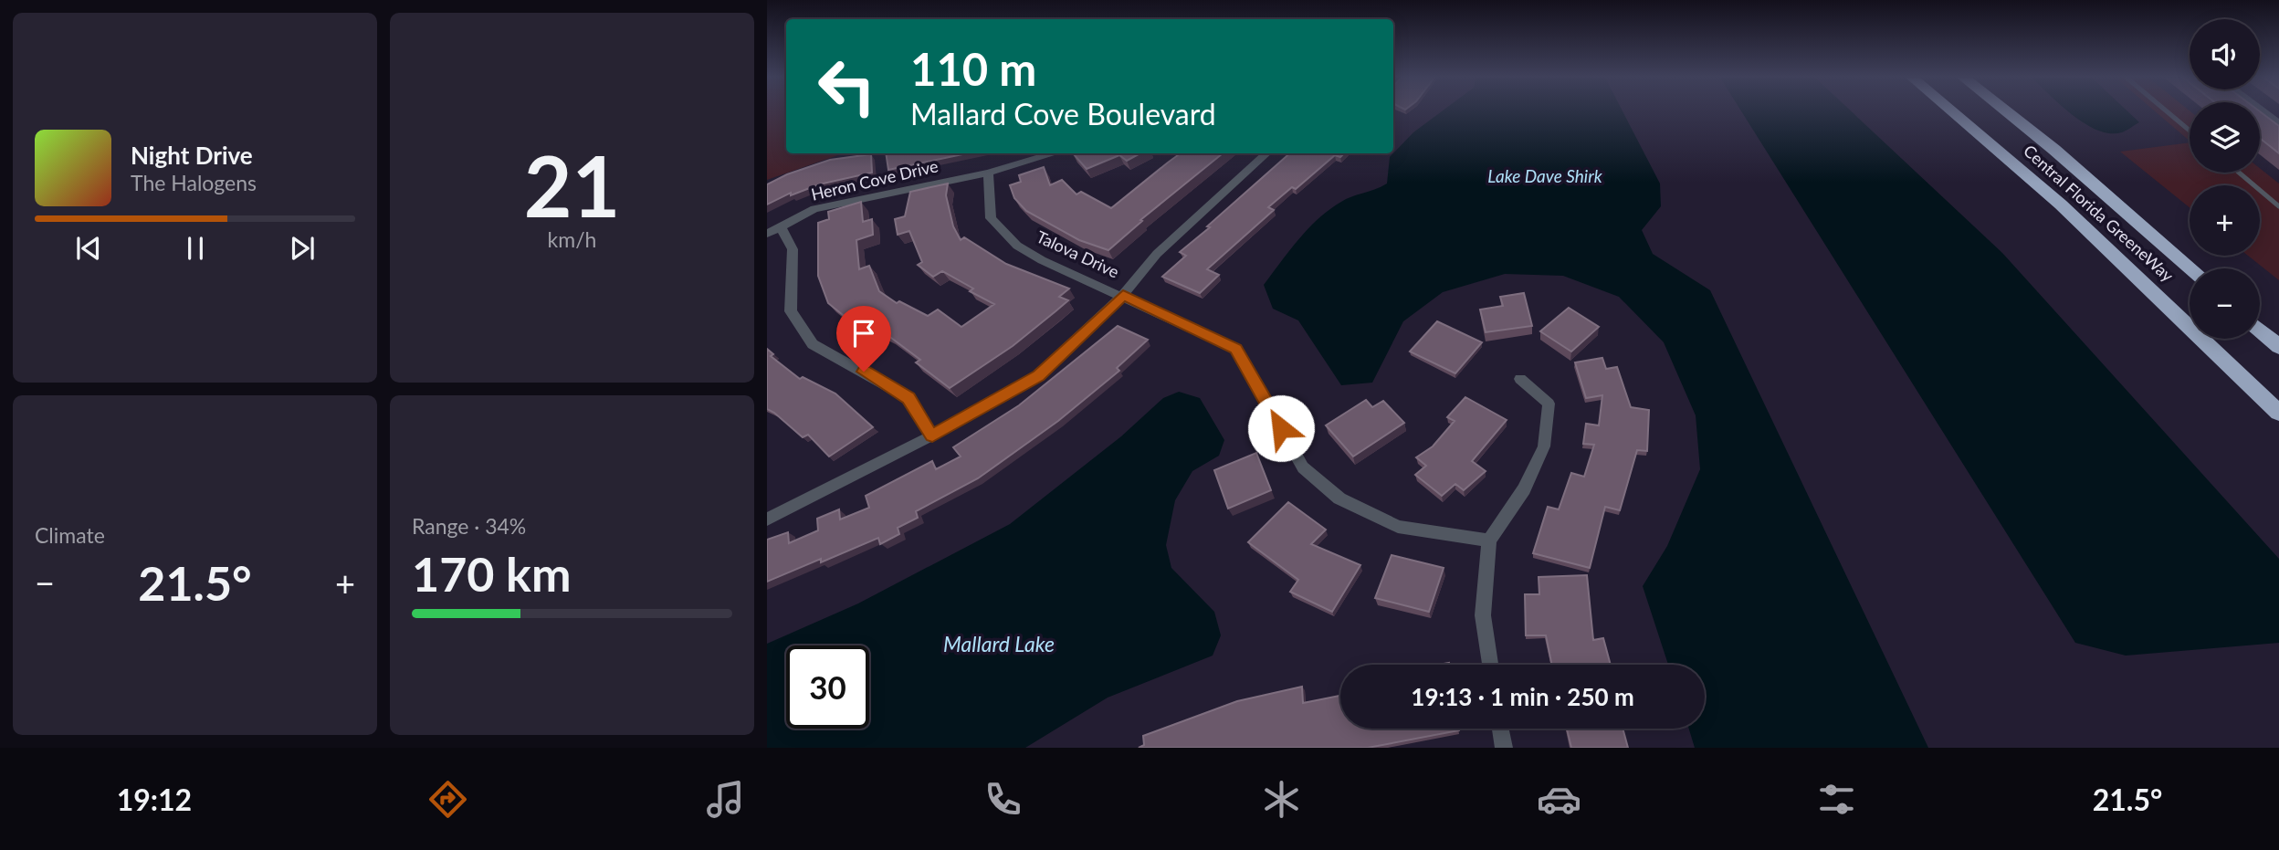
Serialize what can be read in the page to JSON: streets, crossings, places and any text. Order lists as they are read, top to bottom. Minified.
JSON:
{"streets":{"highway":["Central Florida GreeneWay"],"street":["Heron Cove Drive","Talova Drive"]},"crossings":[["Heron Cove Drive","Talova Drive"]],"water":["Lake Dave Shirk","Mallard Lake"],"page":{"tile":[["21","km/h"],"Climate",["Range · 34%","170 km"]],"map_buttons":["+","−"],"turn":["110 m","Mallard Cove Boulevard"],"song":["Night Drive","The Halogens"],"heat":["−","21.5°","+"],"limit":"30","trip":"19:13 · 1 min · 250 m","tabs":["19:12","21.5°"]}}
